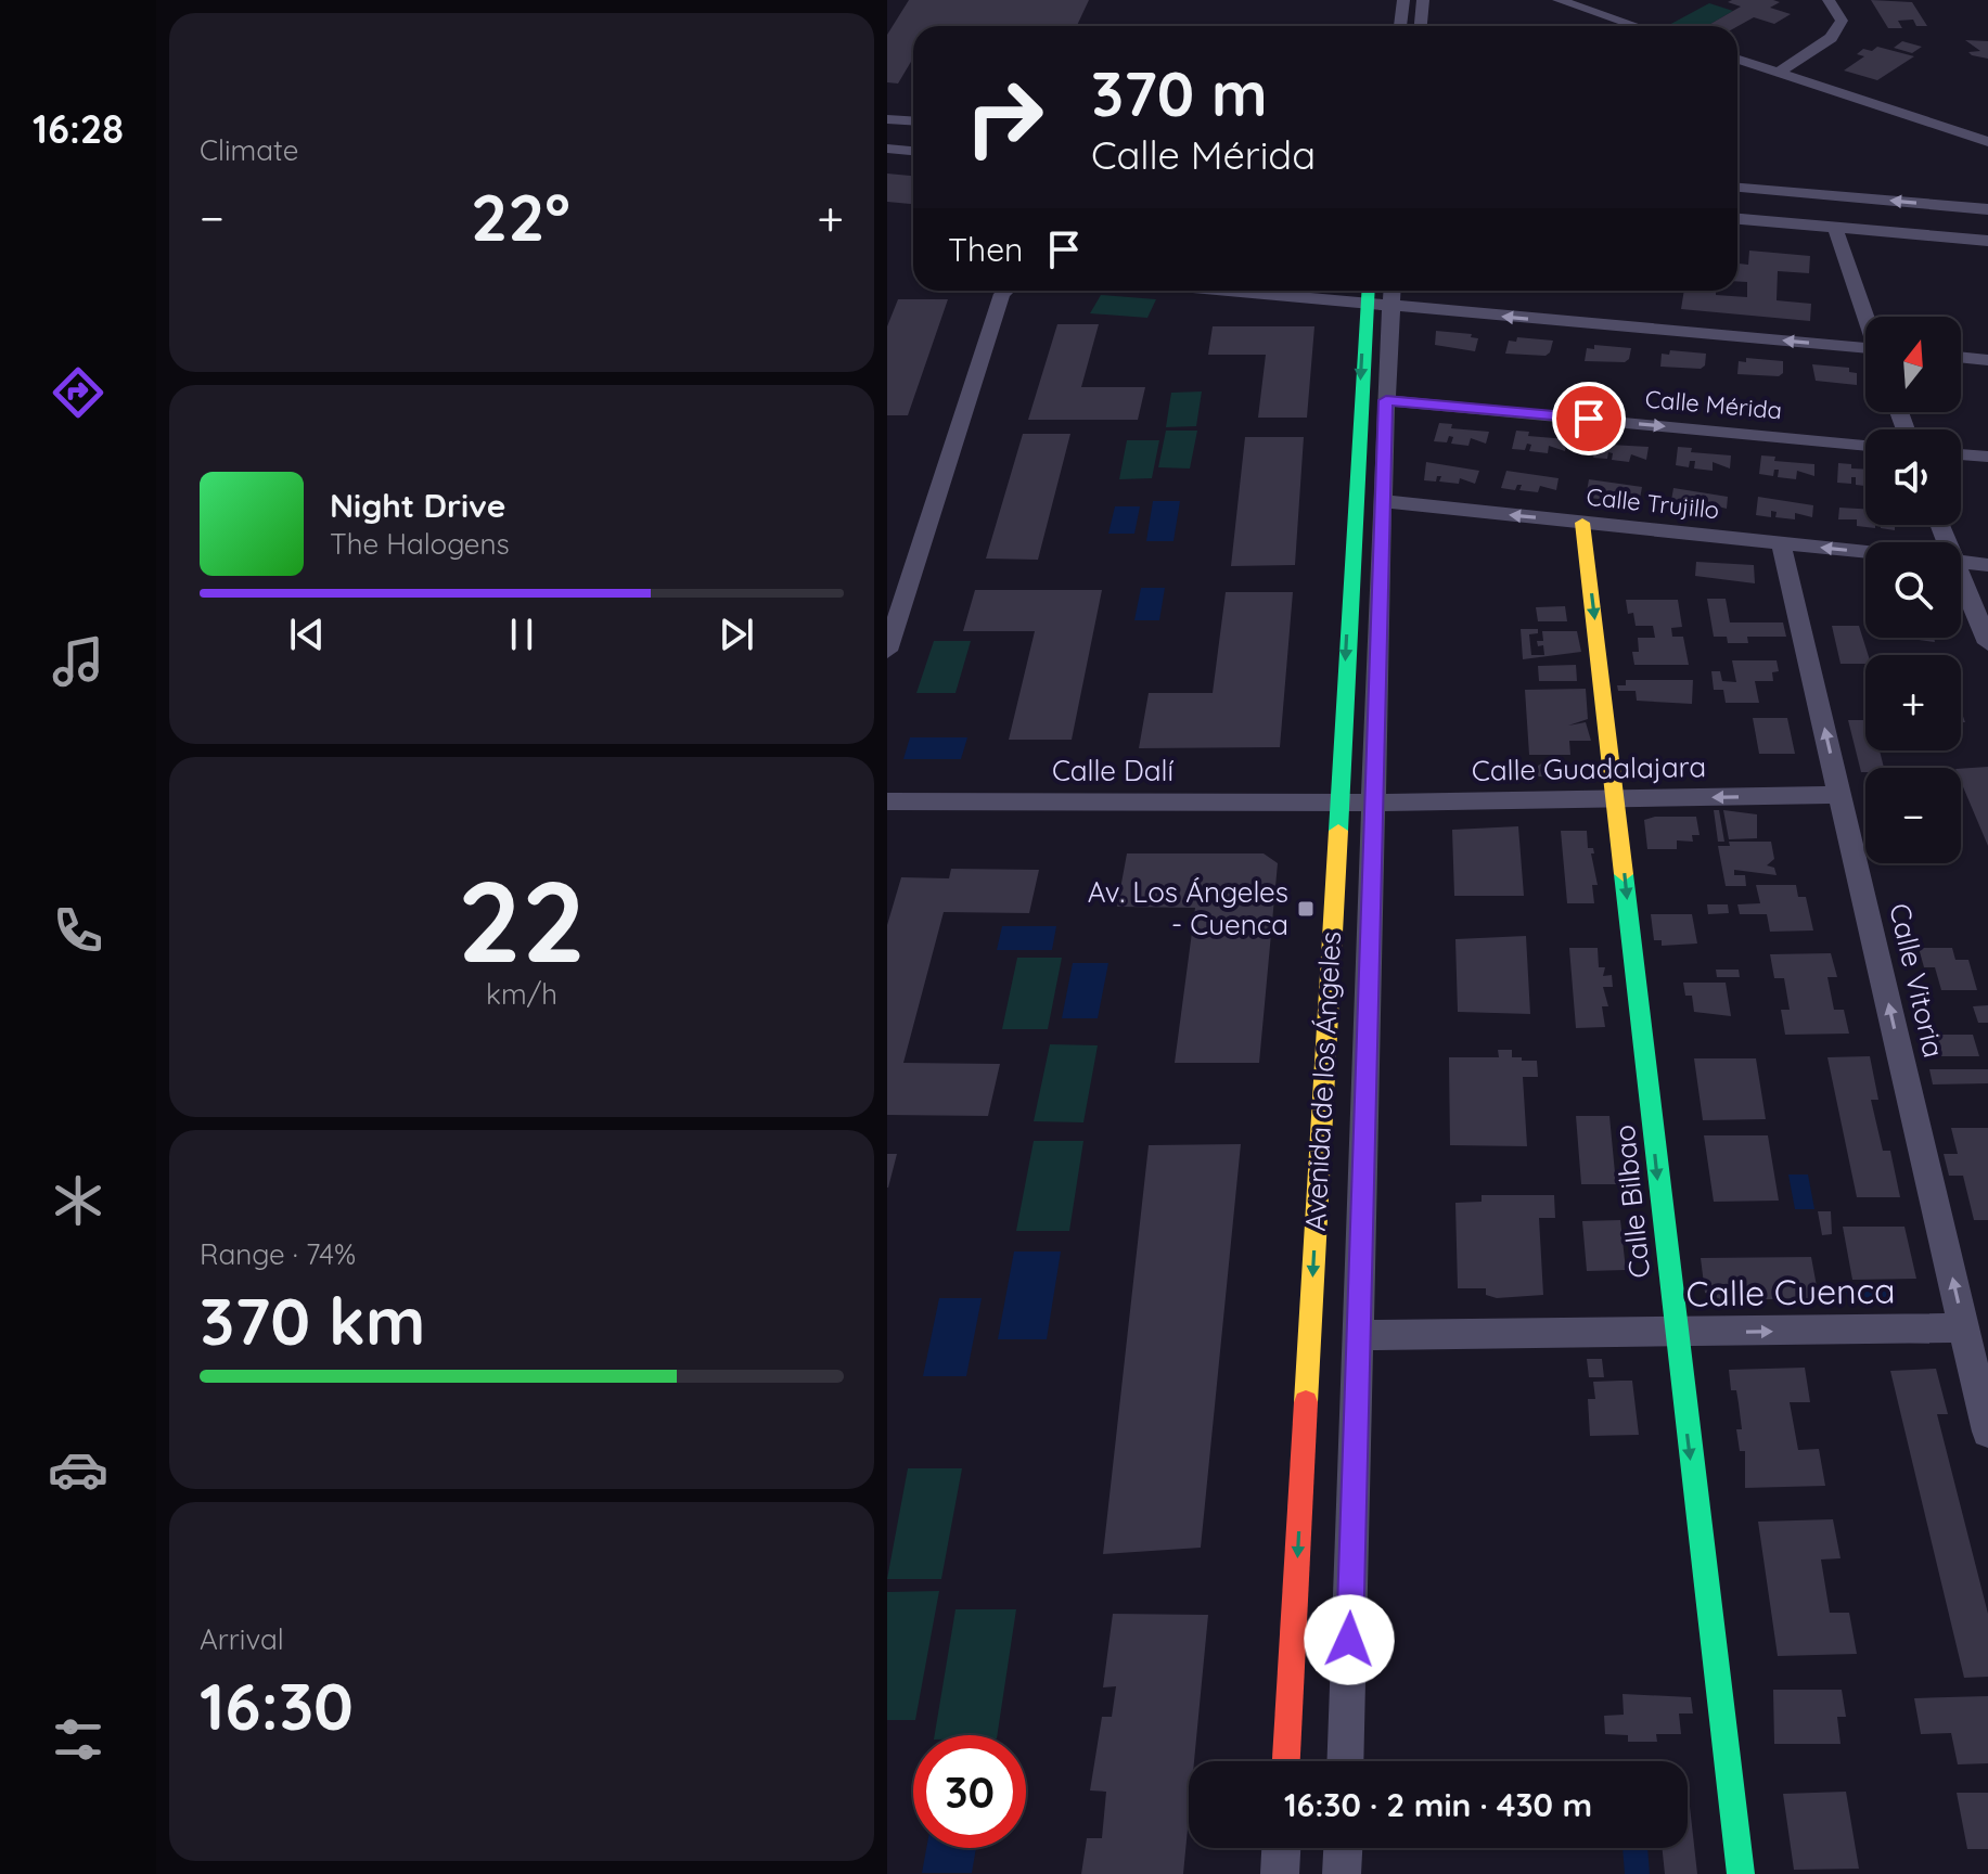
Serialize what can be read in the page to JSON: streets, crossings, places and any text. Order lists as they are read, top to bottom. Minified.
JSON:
{"streets":{"street":["Calle Mérida","Calle Trujillo","Calle Guadalajara","Calle Dalí","Calle Vitoria","Avenida de los Ángeles","Calle Bilbao","Calle Cuenca"]},"crossings":[["Calle Mérida","Avenida de los Ángeles"],["Calle Trujillo","Calle Vitoria"],["Calle Trujillo","Avenida de los Ángeles"],["Calle Trujillo","Calle Bilbao"],["Calle Guadalajara","Calle Dalí"],["Calle Guadalajara","Calle Vitoria"],["Calle Guadalajara","Avenida de los Ángeles"],["Calle Guadalajara","Calle Bilbao"],["Calle Dalí","Avenida de los Ángeles"],["Calle Vitoria","Calle Cuenca"],["Avenida de los Ángeles","Calle Cuenca"],["Calle Bilbao","Calle Cuenca"]],"one_way":["Calle Guadalajara","Calle Vitoria","Calle Bilbao","Calle Cuenca"],"places":{"transit":["Av. Los Ángeles - Cuenca"]},"north":"top","page":{"tabs":"16:28","tile":["Climate",["22","km/h"],["Range · 74%","370 km"],["Arrival","16:30"]],"turn":["370 m","Calle Mérida"],"heat":["−","22°","+"],"then":"Then","map_buttons":["+","−"],"song":["Night Drive","The Halogens"],"limit":"30","trip":"16:30 · 2 min · 430 m"}}
